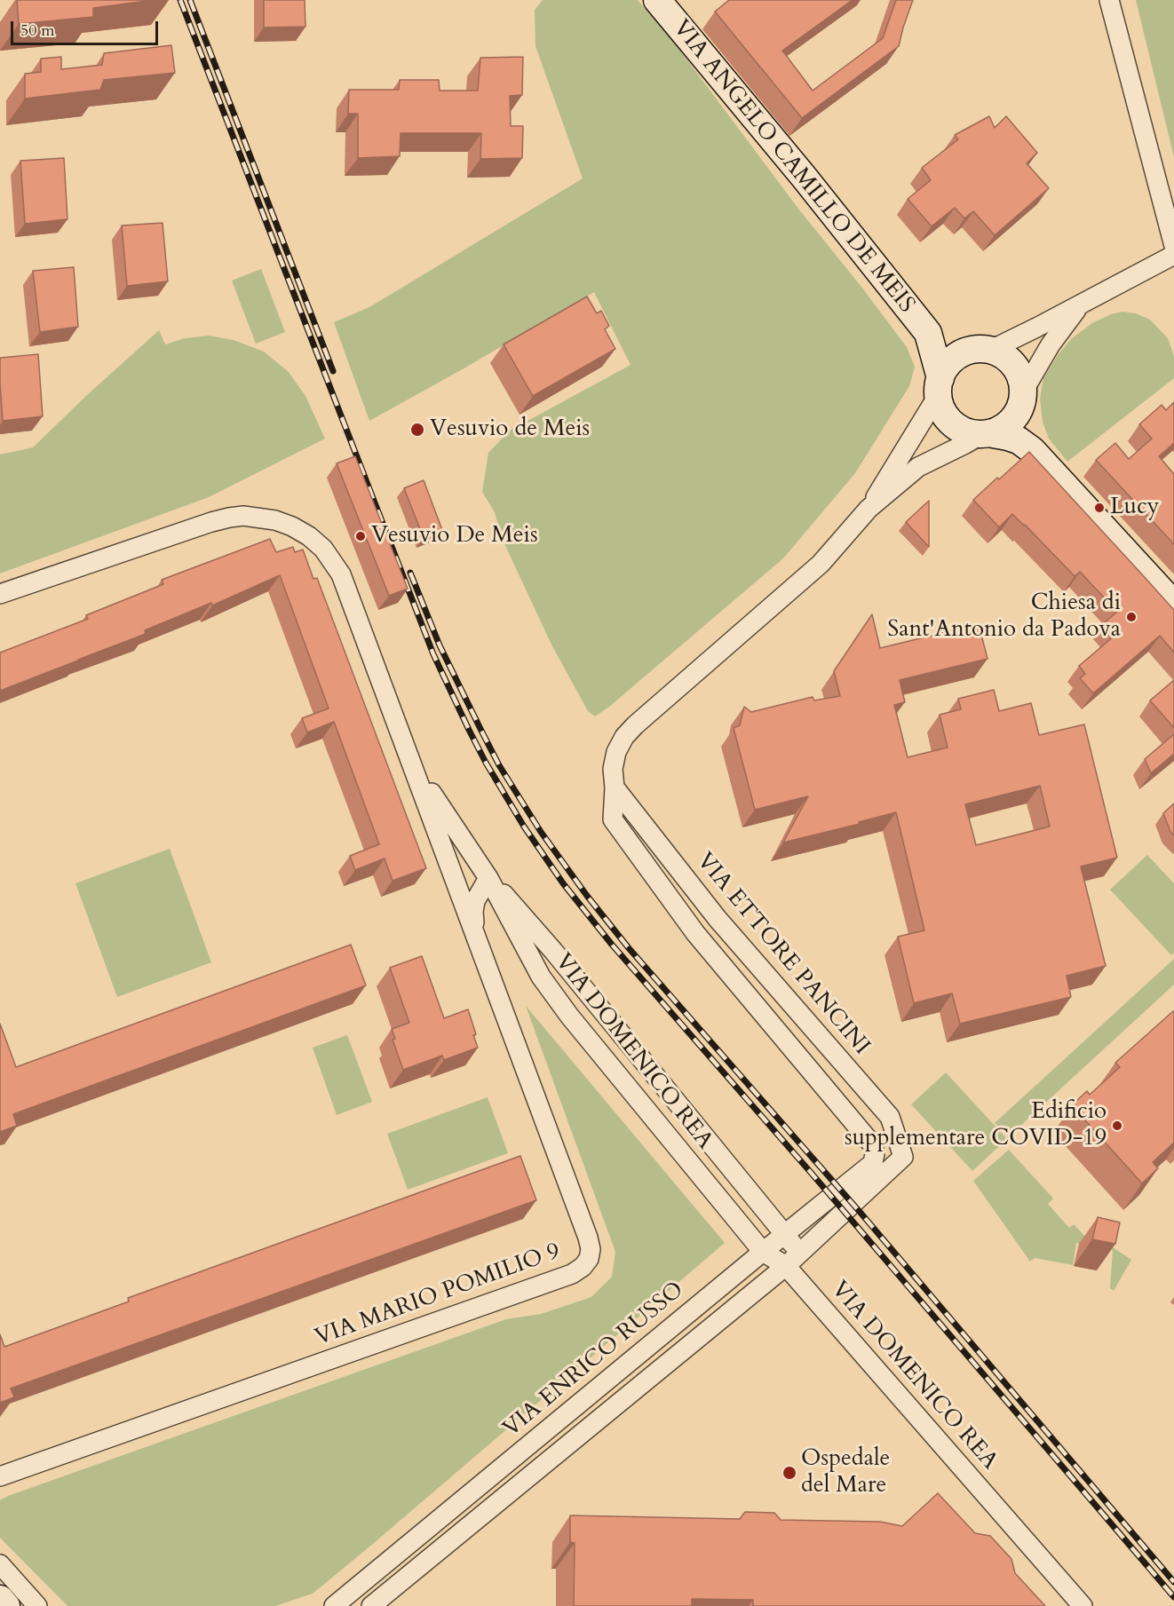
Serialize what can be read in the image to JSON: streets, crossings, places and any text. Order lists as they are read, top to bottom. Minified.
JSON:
{"streets":{"street":["VIA ANGELO CAMILLO DE MEIS","VIA ETTORE PANCINI","VIA DOMENICO REA","VIA MARIO POMILIO 9","VIA ENRICO RUSSO"]},"crossings":[["VIA ETTORE PANCINI","VIA ENRICO RUSSO"],["VIA DOMENICO REA","VIA ENRICO RUSSO"]],"places":["Vesuvio de Meis","Lucy","Vesuvio De Meis","Chiesa di Sant'Antonio da Padova","Edificio supplementare COVID-19","Ospedale del Mare"],"scale_bar":"50 m"}
